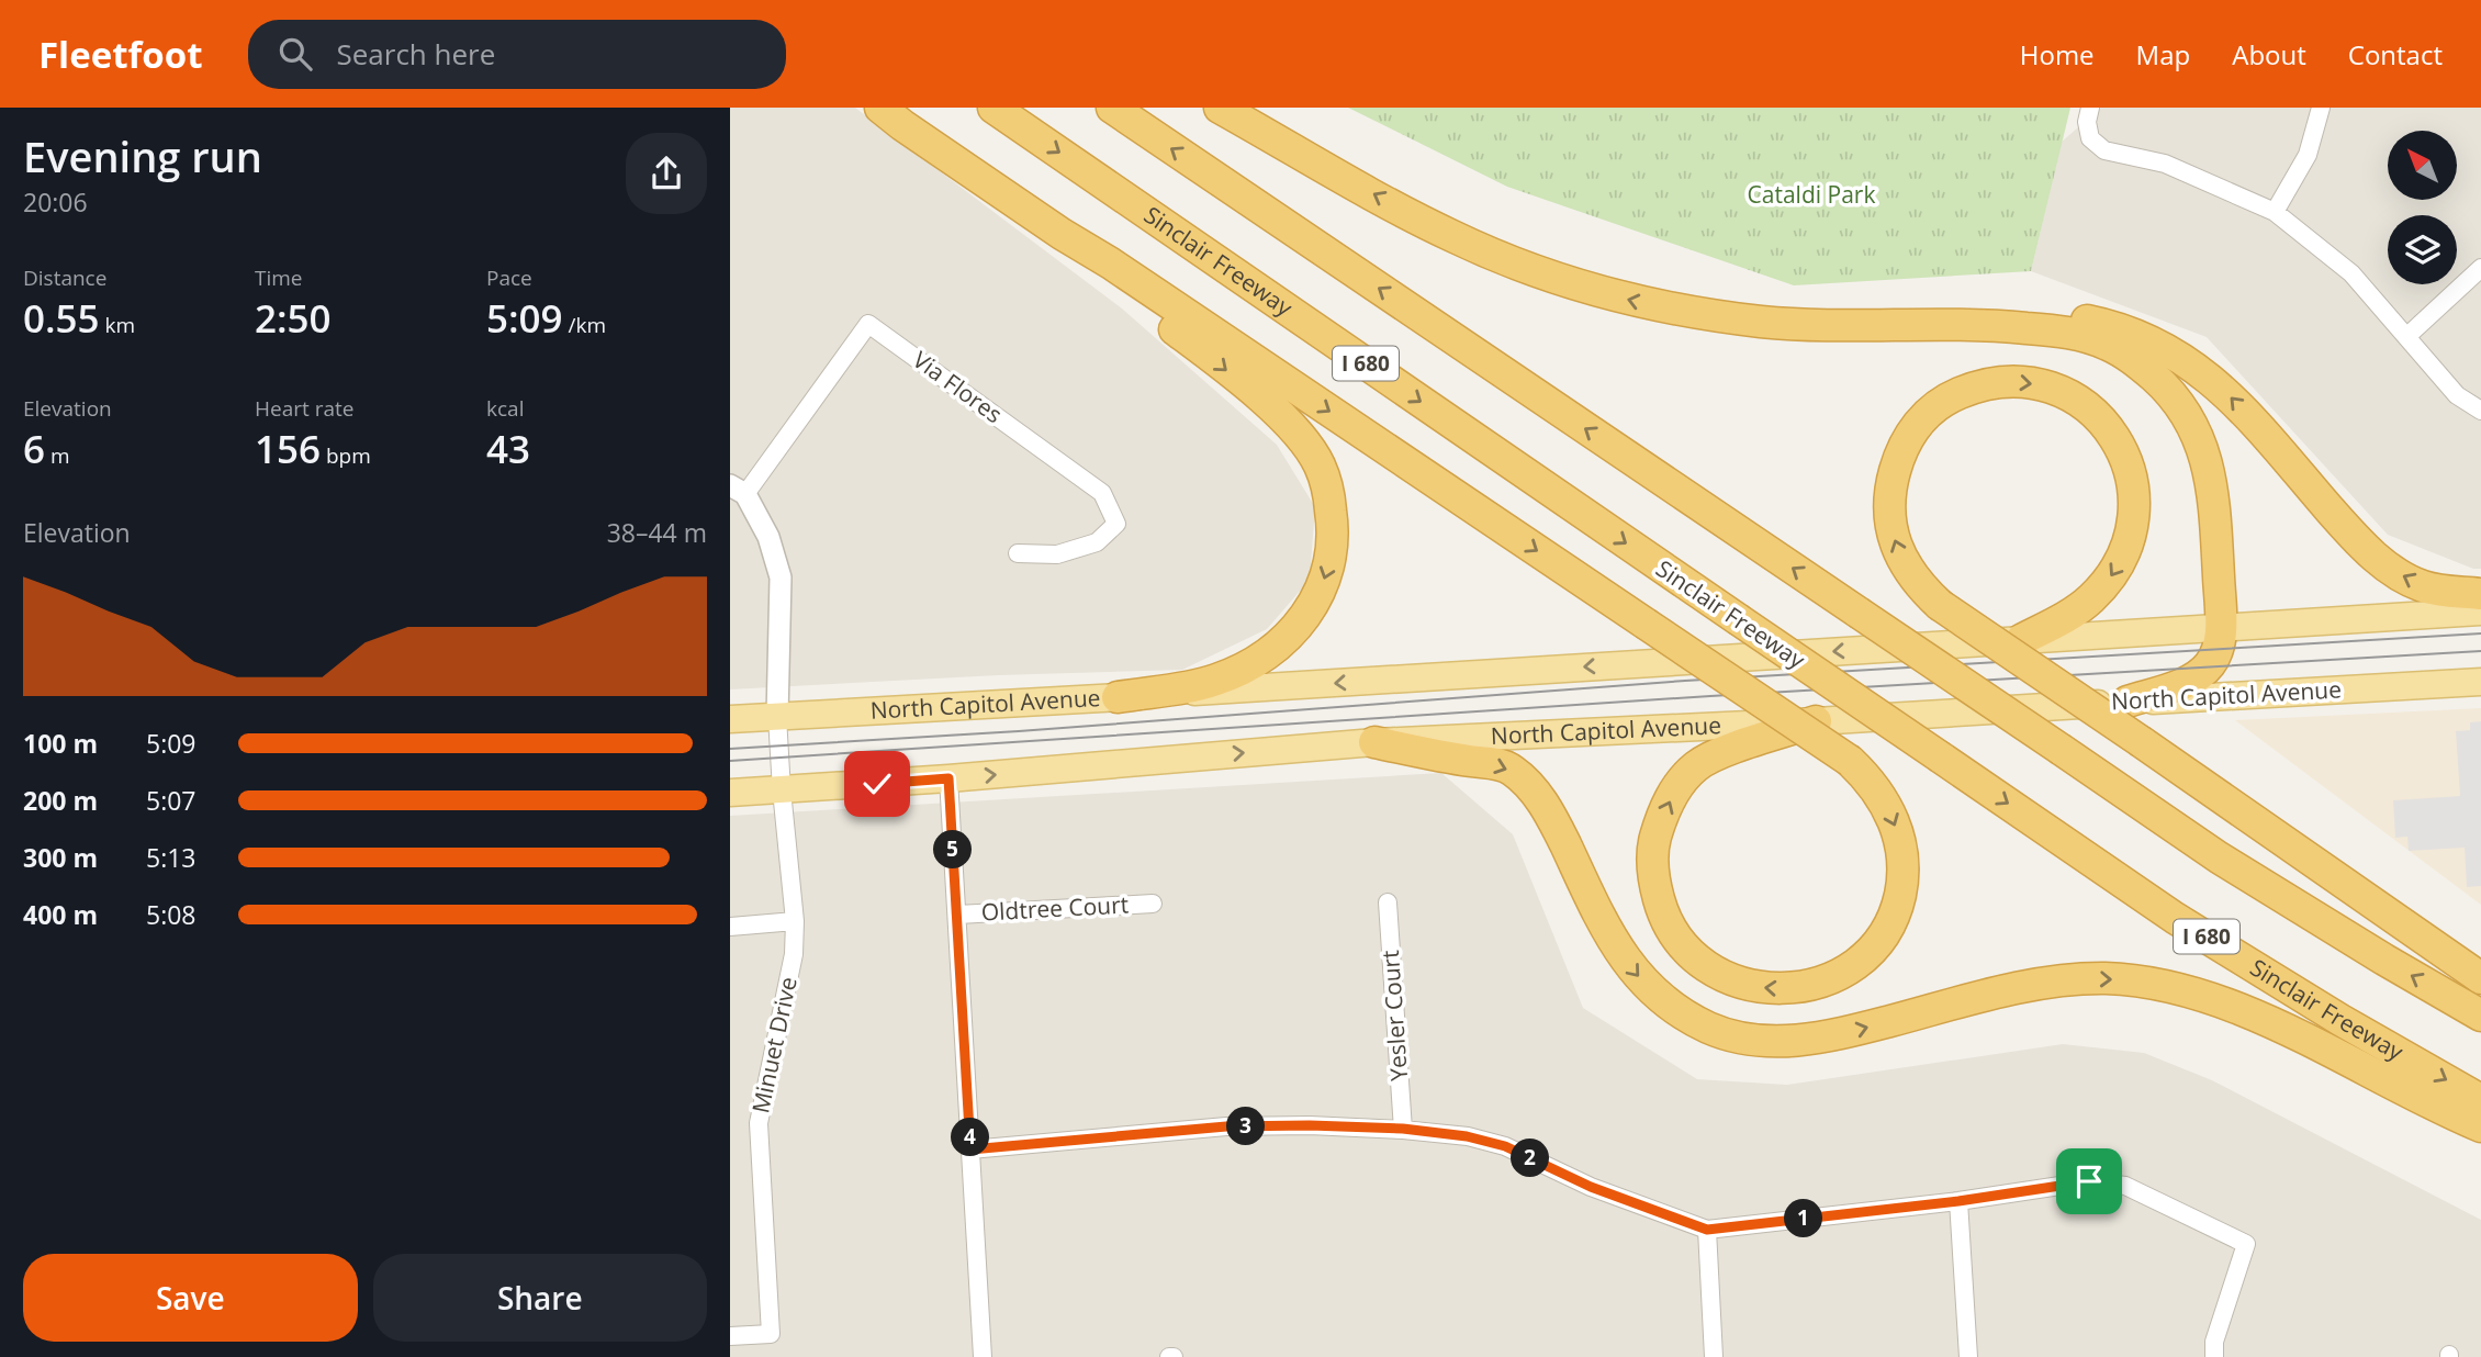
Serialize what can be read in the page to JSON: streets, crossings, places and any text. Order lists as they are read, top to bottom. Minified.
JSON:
{"streets":{"highway":["Sinclair Freeway","I 680"],"main road":["North Capitol Avenue"],"street":["Via Flores","Oldtree Court","Yesler Court","Minuet Drive"]},"crossings":[["North Capitol Avenue","Minuet Drive"]],"parks":["Cataldi Park"],"north":"top left","page":{"header":"Fleetfoot","search":"Search here","nav":["Home","Map","About","Contact"],"heading":["Evening run","20:06"],"stats":[["Distance","0.55 km"],["Time","2:50"],["Pace","5:09 /km"],["Elevation","6 m"],["Heart rate","156 bpm"],["kcal","43"]],"chart":["Elevation","38–44 m"],"list":[{"name":"100 m","note":"5:09"},{"name":"200 m","note":"5:07"},{"name":"300 m","note":"5:13"},{"name":"400 m","note":"5:08"}],"pins":["5","3","4","2","1"],"buttons":["Save","Share"]}}
